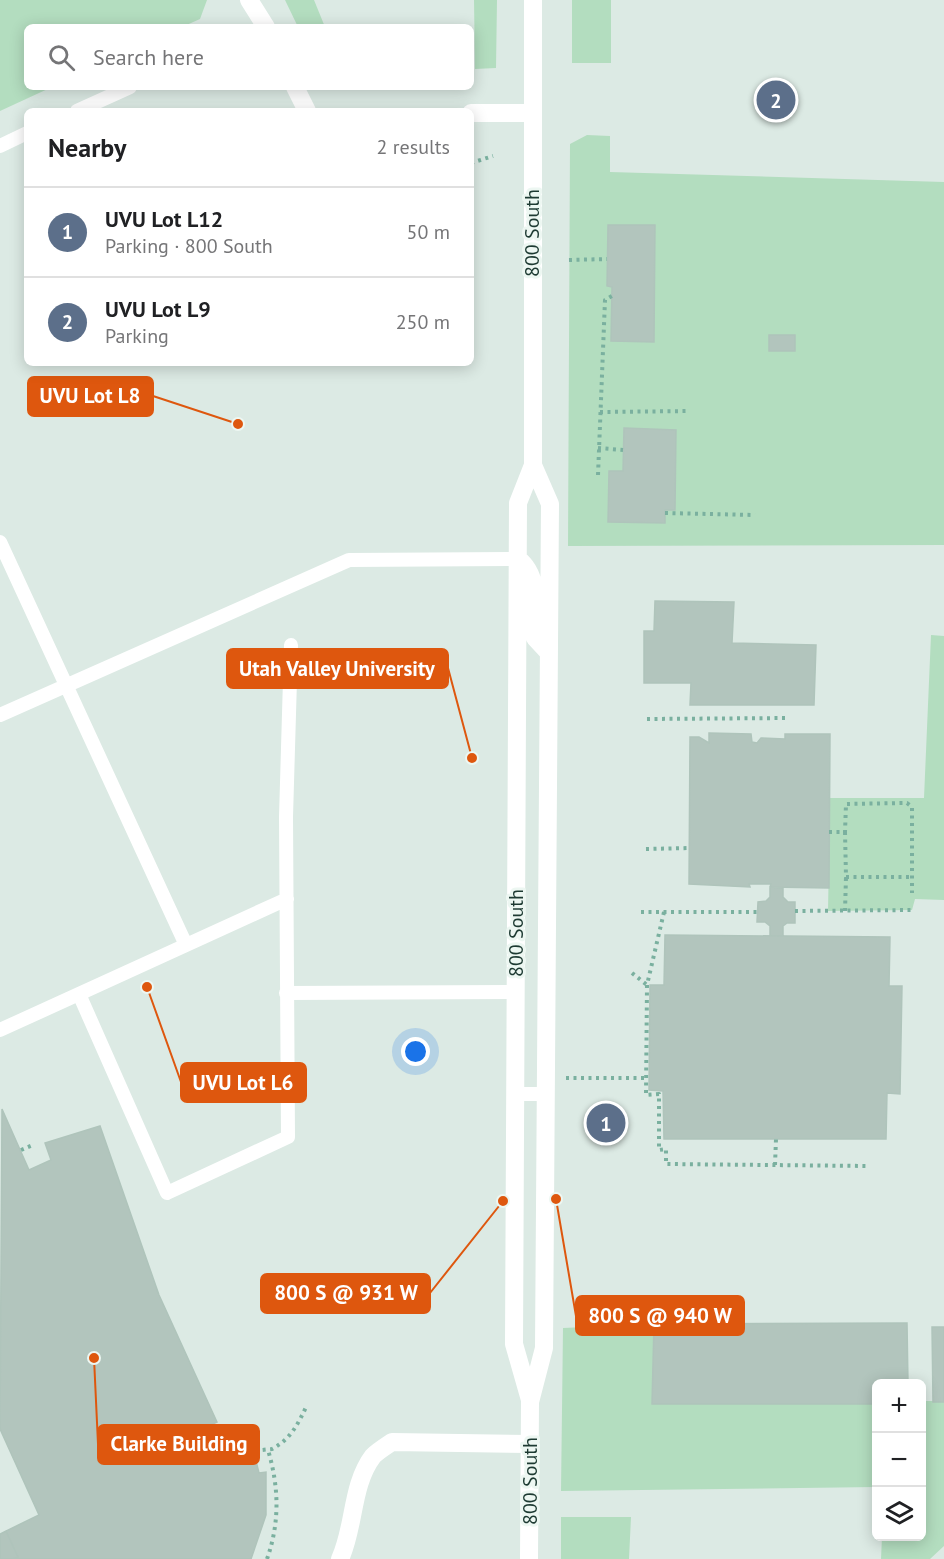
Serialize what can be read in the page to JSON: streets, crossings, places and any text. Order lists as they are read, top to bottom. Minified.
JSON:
{"streets":{"street":["800 South"]},"places":["UVU Lot L8","Utah Valley University","UVU Lot L6","800 S @ 940 W","800 S @ 931 W","Clarke Building"],"page":{"search":"Search here","pins":["2","1"],"heading":["Nearby","2 results"],"list":[{"mark":"1","name":"UVU Lot L12","note":"Parking · 800 South","value":"50 m"},{"mark":"2","name":"UVU Lot L9","note":"Parking","value":"250 m"}],"map_buttons":["+","−"]}}
